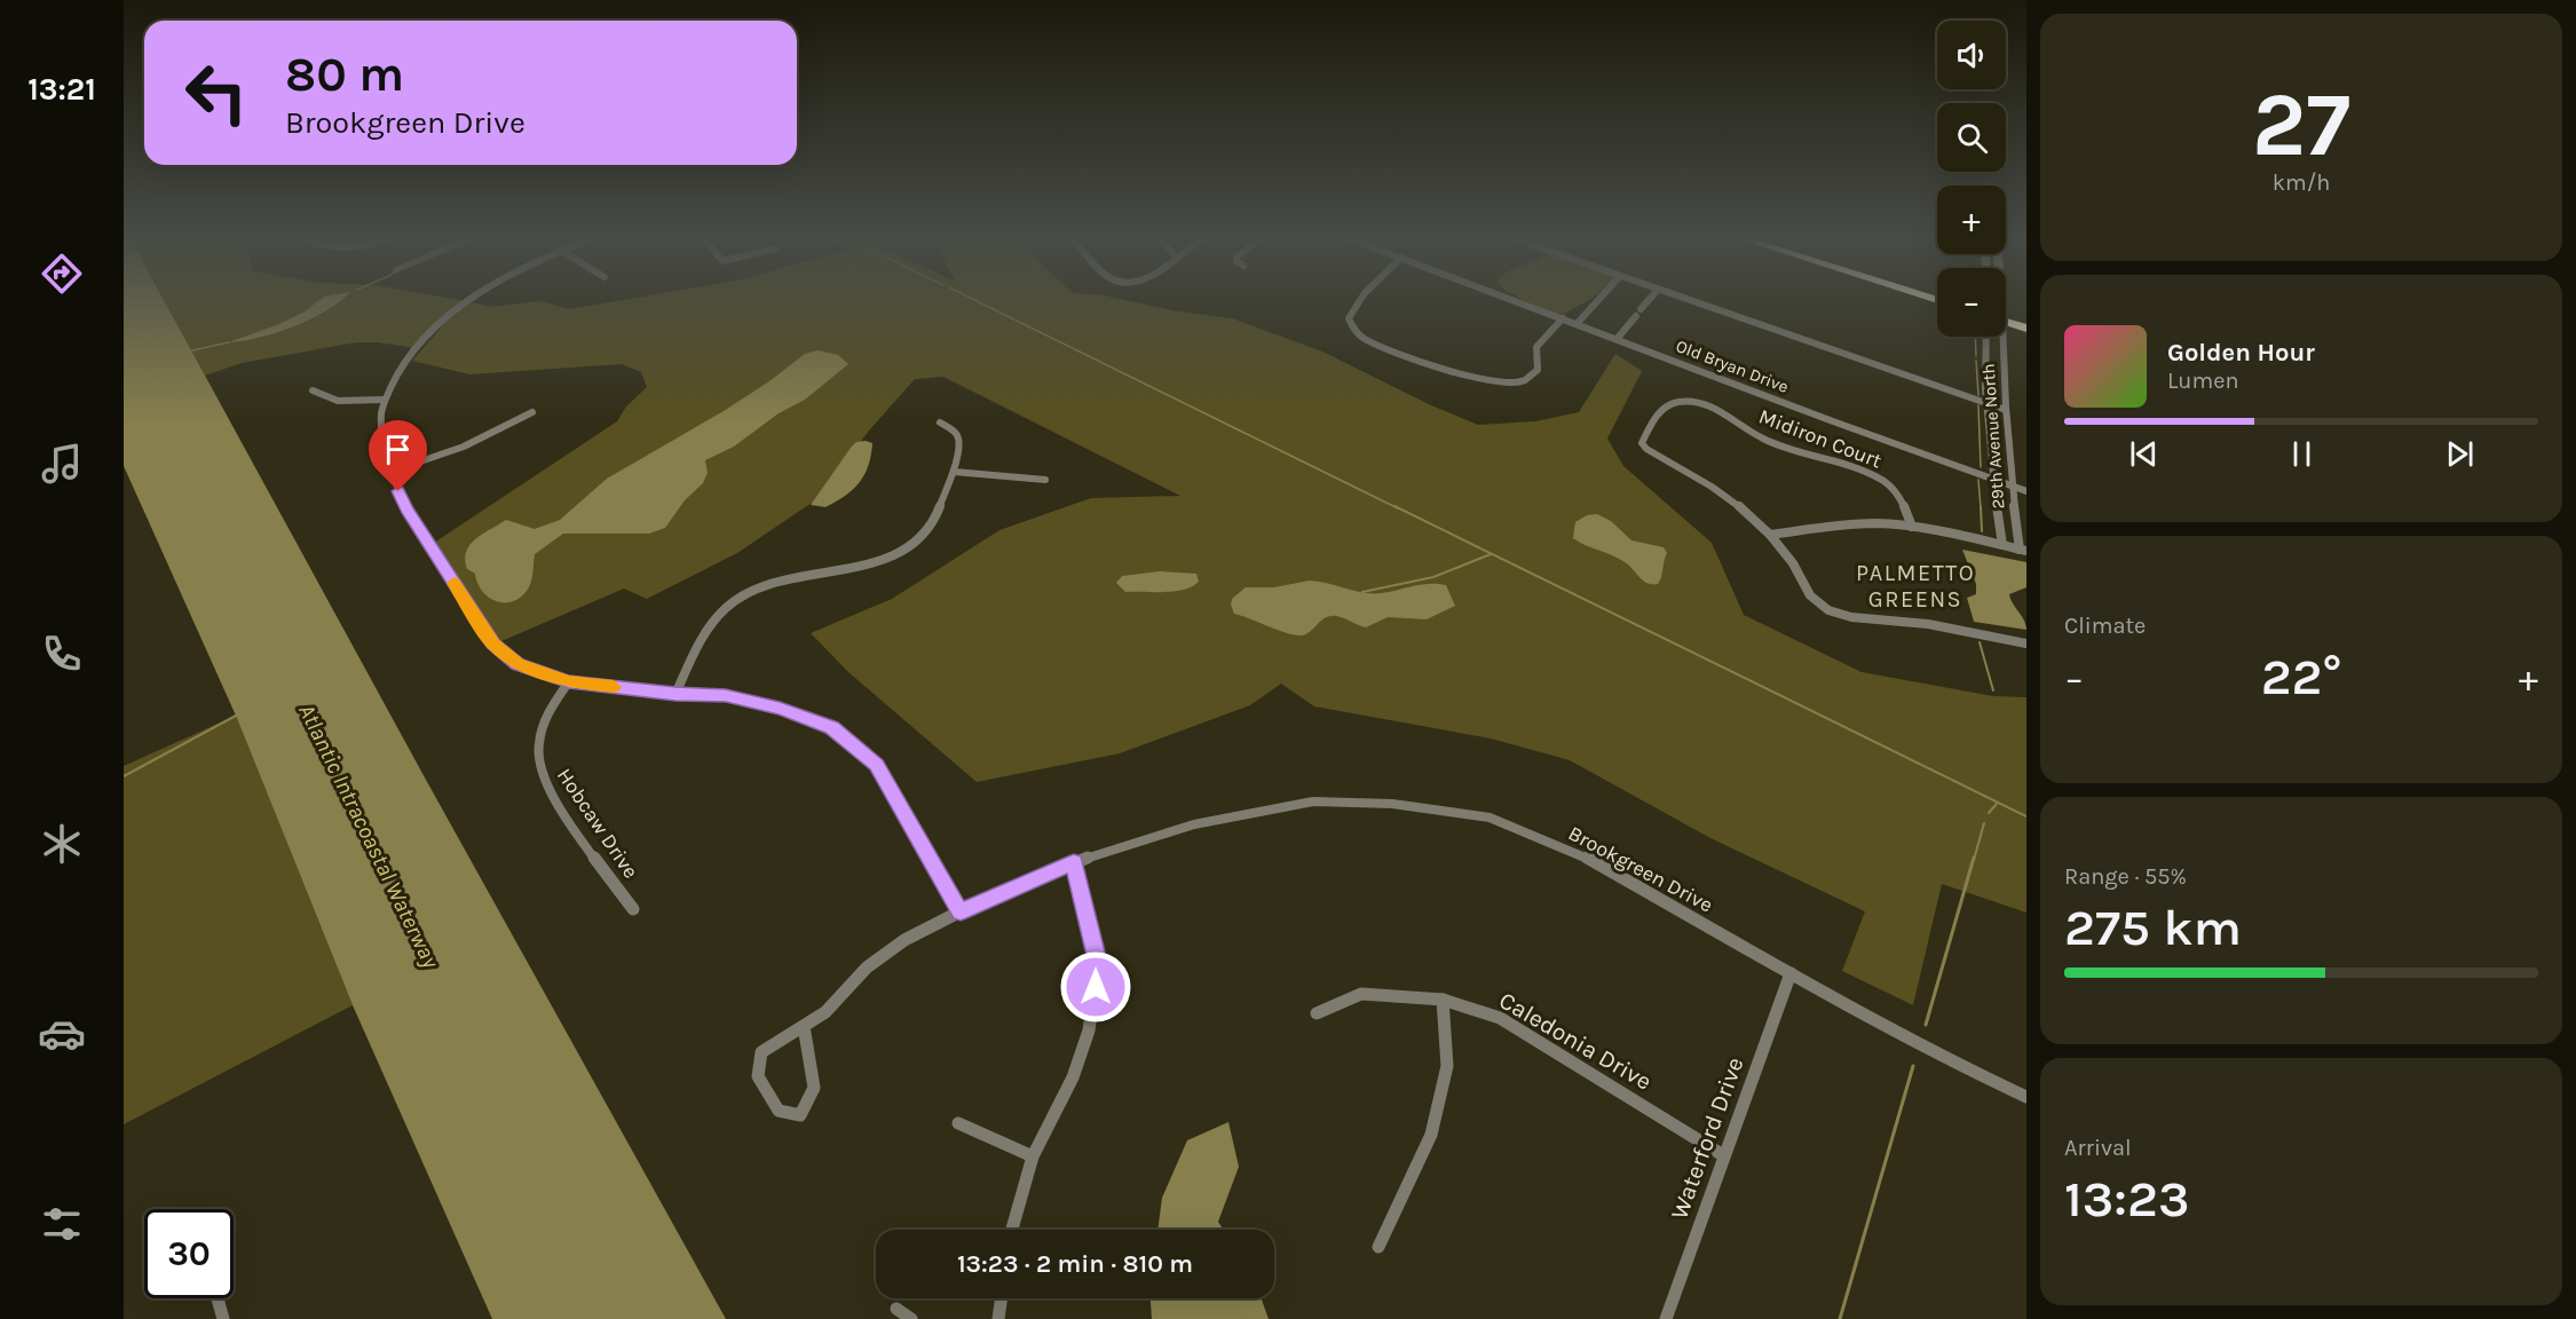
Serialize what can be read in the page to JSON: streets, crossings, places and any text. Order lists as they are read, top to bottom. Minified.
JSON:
{"streets":{"street":["Old Bryan Drive","29th Avenue North","Midiron Court","Hobcaw Drive","Brookgreen Drive","Caledonia Drive","Waterford Drive"]},"crossings":[["Old Bryan Drive","29th Avenue North"],["Brookgreen Drive","Waterford Drive"],["Caledonia Drive","Waterford Drive"]],"districts":["PALMETTO GREENS"],"water":["Atlantic Intracoastal Waterway"],"page":{"tabs":"13:21","tile":[["27","km/h"],"Climate",["Range · 55%","275 km"],["Arrival","13:23"]],"map_buttons":["+","−"],"turn":["80 m","Brookgreen Drive"],"song":["Golden Hour","Lumen"],"heat":["−","22°","+"],"limit":"30","trip":"13:23 · 2 min · 810 m"}}
